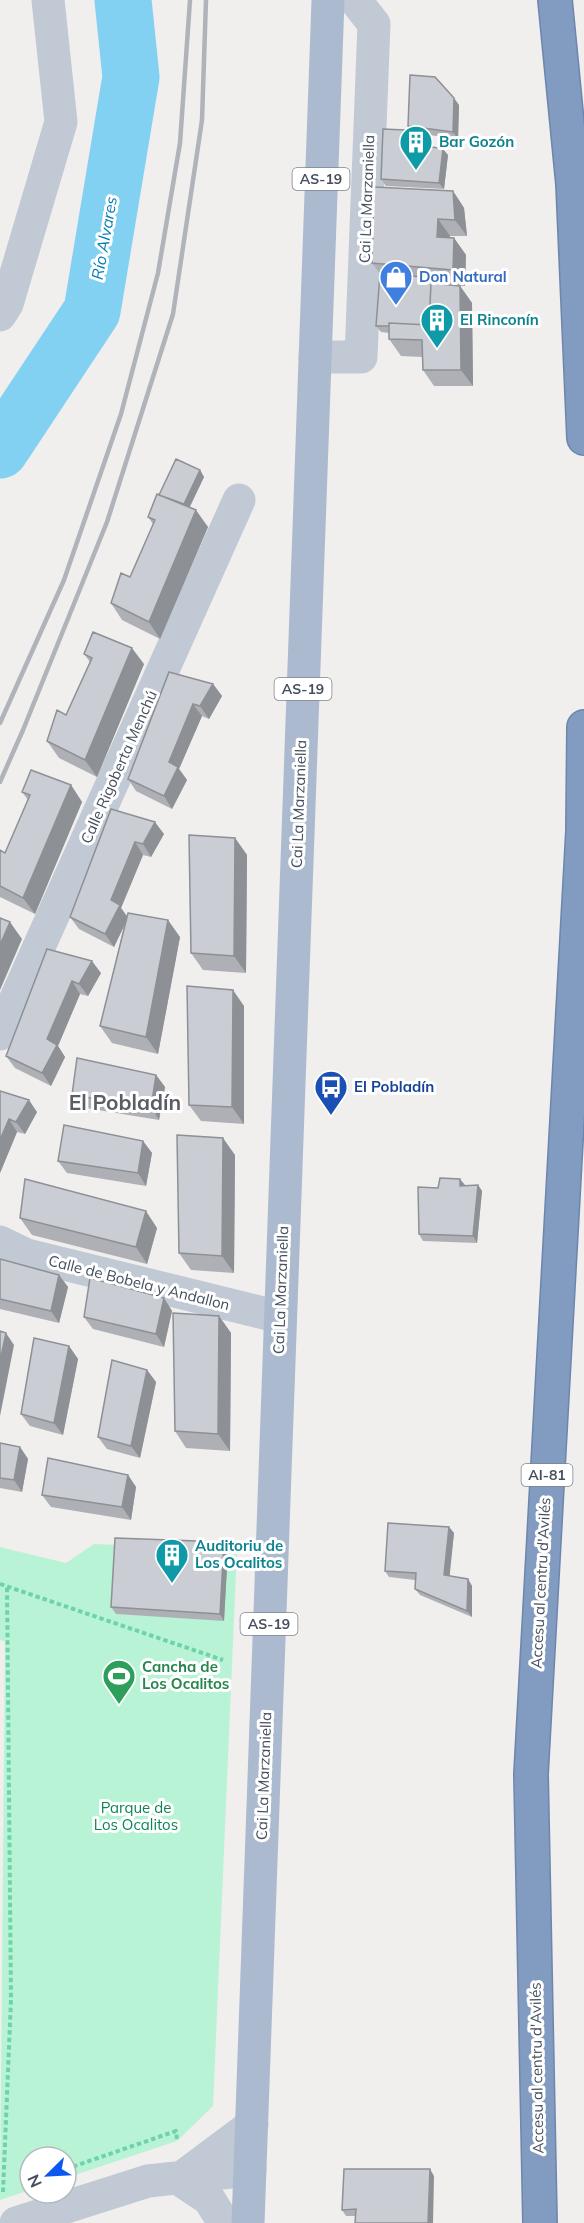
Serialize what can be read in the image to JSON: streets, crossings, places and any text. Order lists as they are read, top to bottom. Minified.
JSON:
{"streets":{"highway":["AI-81","Accesu al centru d'Avilés"],"main road":["AS-19","Cai La Marzaniella"],"street":["Calle Rigoberta Menchú","Calle de Bobela y Andallon"]},"crossings":[["Cai La Marzaniella","Calle de Bobela y Andallon"]],"districts":["El Pobladín"],"water":["Río Alvares"],"parks":["Parque de Los Ocalitos"],"places":{"building":["Bar Gozón","El Rinconín","Auditoriu de Los Ocalitos"],"shop":["Don Natural"],"bus stop":["El Pobladín"],"sports":["Cancha de Los Ocalitos"]},"north":"bottom left"}
